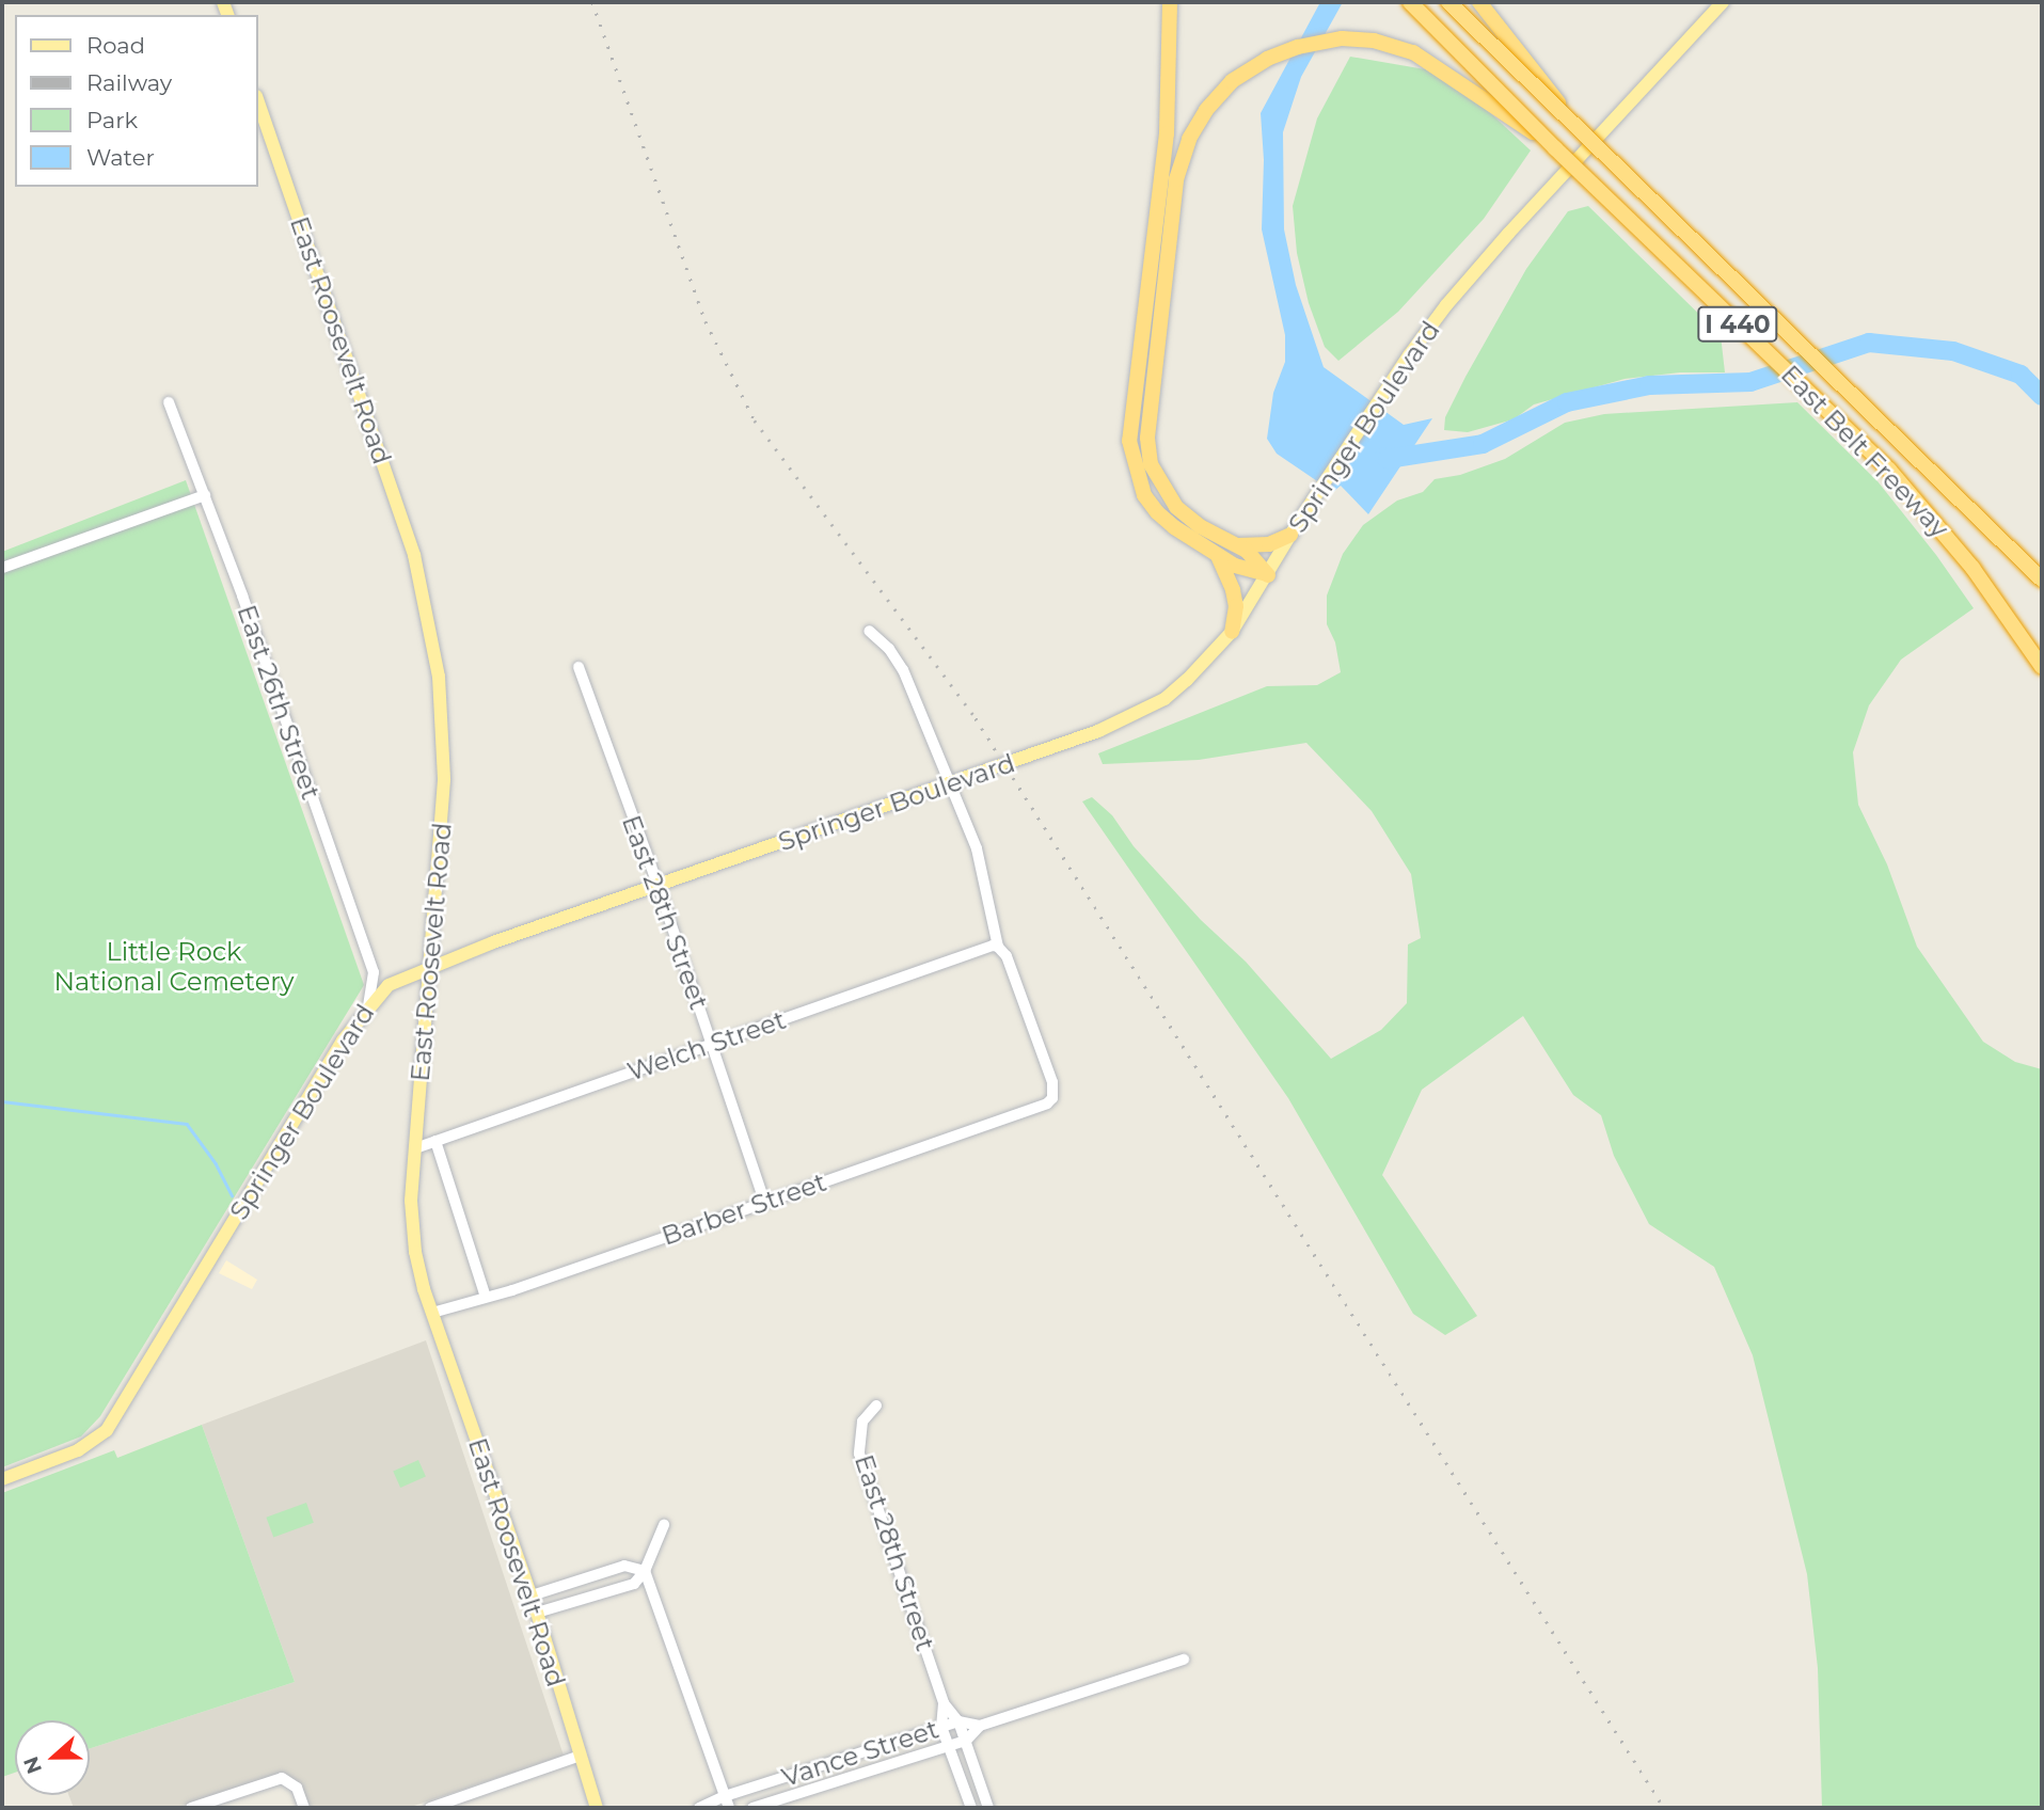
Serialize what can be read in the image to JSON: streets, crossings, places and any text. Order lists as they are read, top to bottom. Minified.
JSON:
{"streets":{"highway":["I 440","East Belt Freeway"],"main road":["East Roosevelt Road","Springer Boulevard"],"street":["East 26th Street","East 28th Street","Welch Street","Barber Street","Vance Street"]},"crossings":[["East Roosevelt Road","Springer Boulevard"],["East Roosevelt Road","Welch Street"],["East Roosevelt Road","Barber Street"],["Springer Boulevard","East 26th Street"],["Springer Boulevard","East 28th Street"],["East 28th Street","Welch Street"],["East 28th Street","Barber Street"],["East 28th Street","Vance Street"],["Welch Street","Barber Street"]],"parks":["Little Rock National Cemetery"],"legend":["Road","Railway","Park","Water"],"north":"left"}
